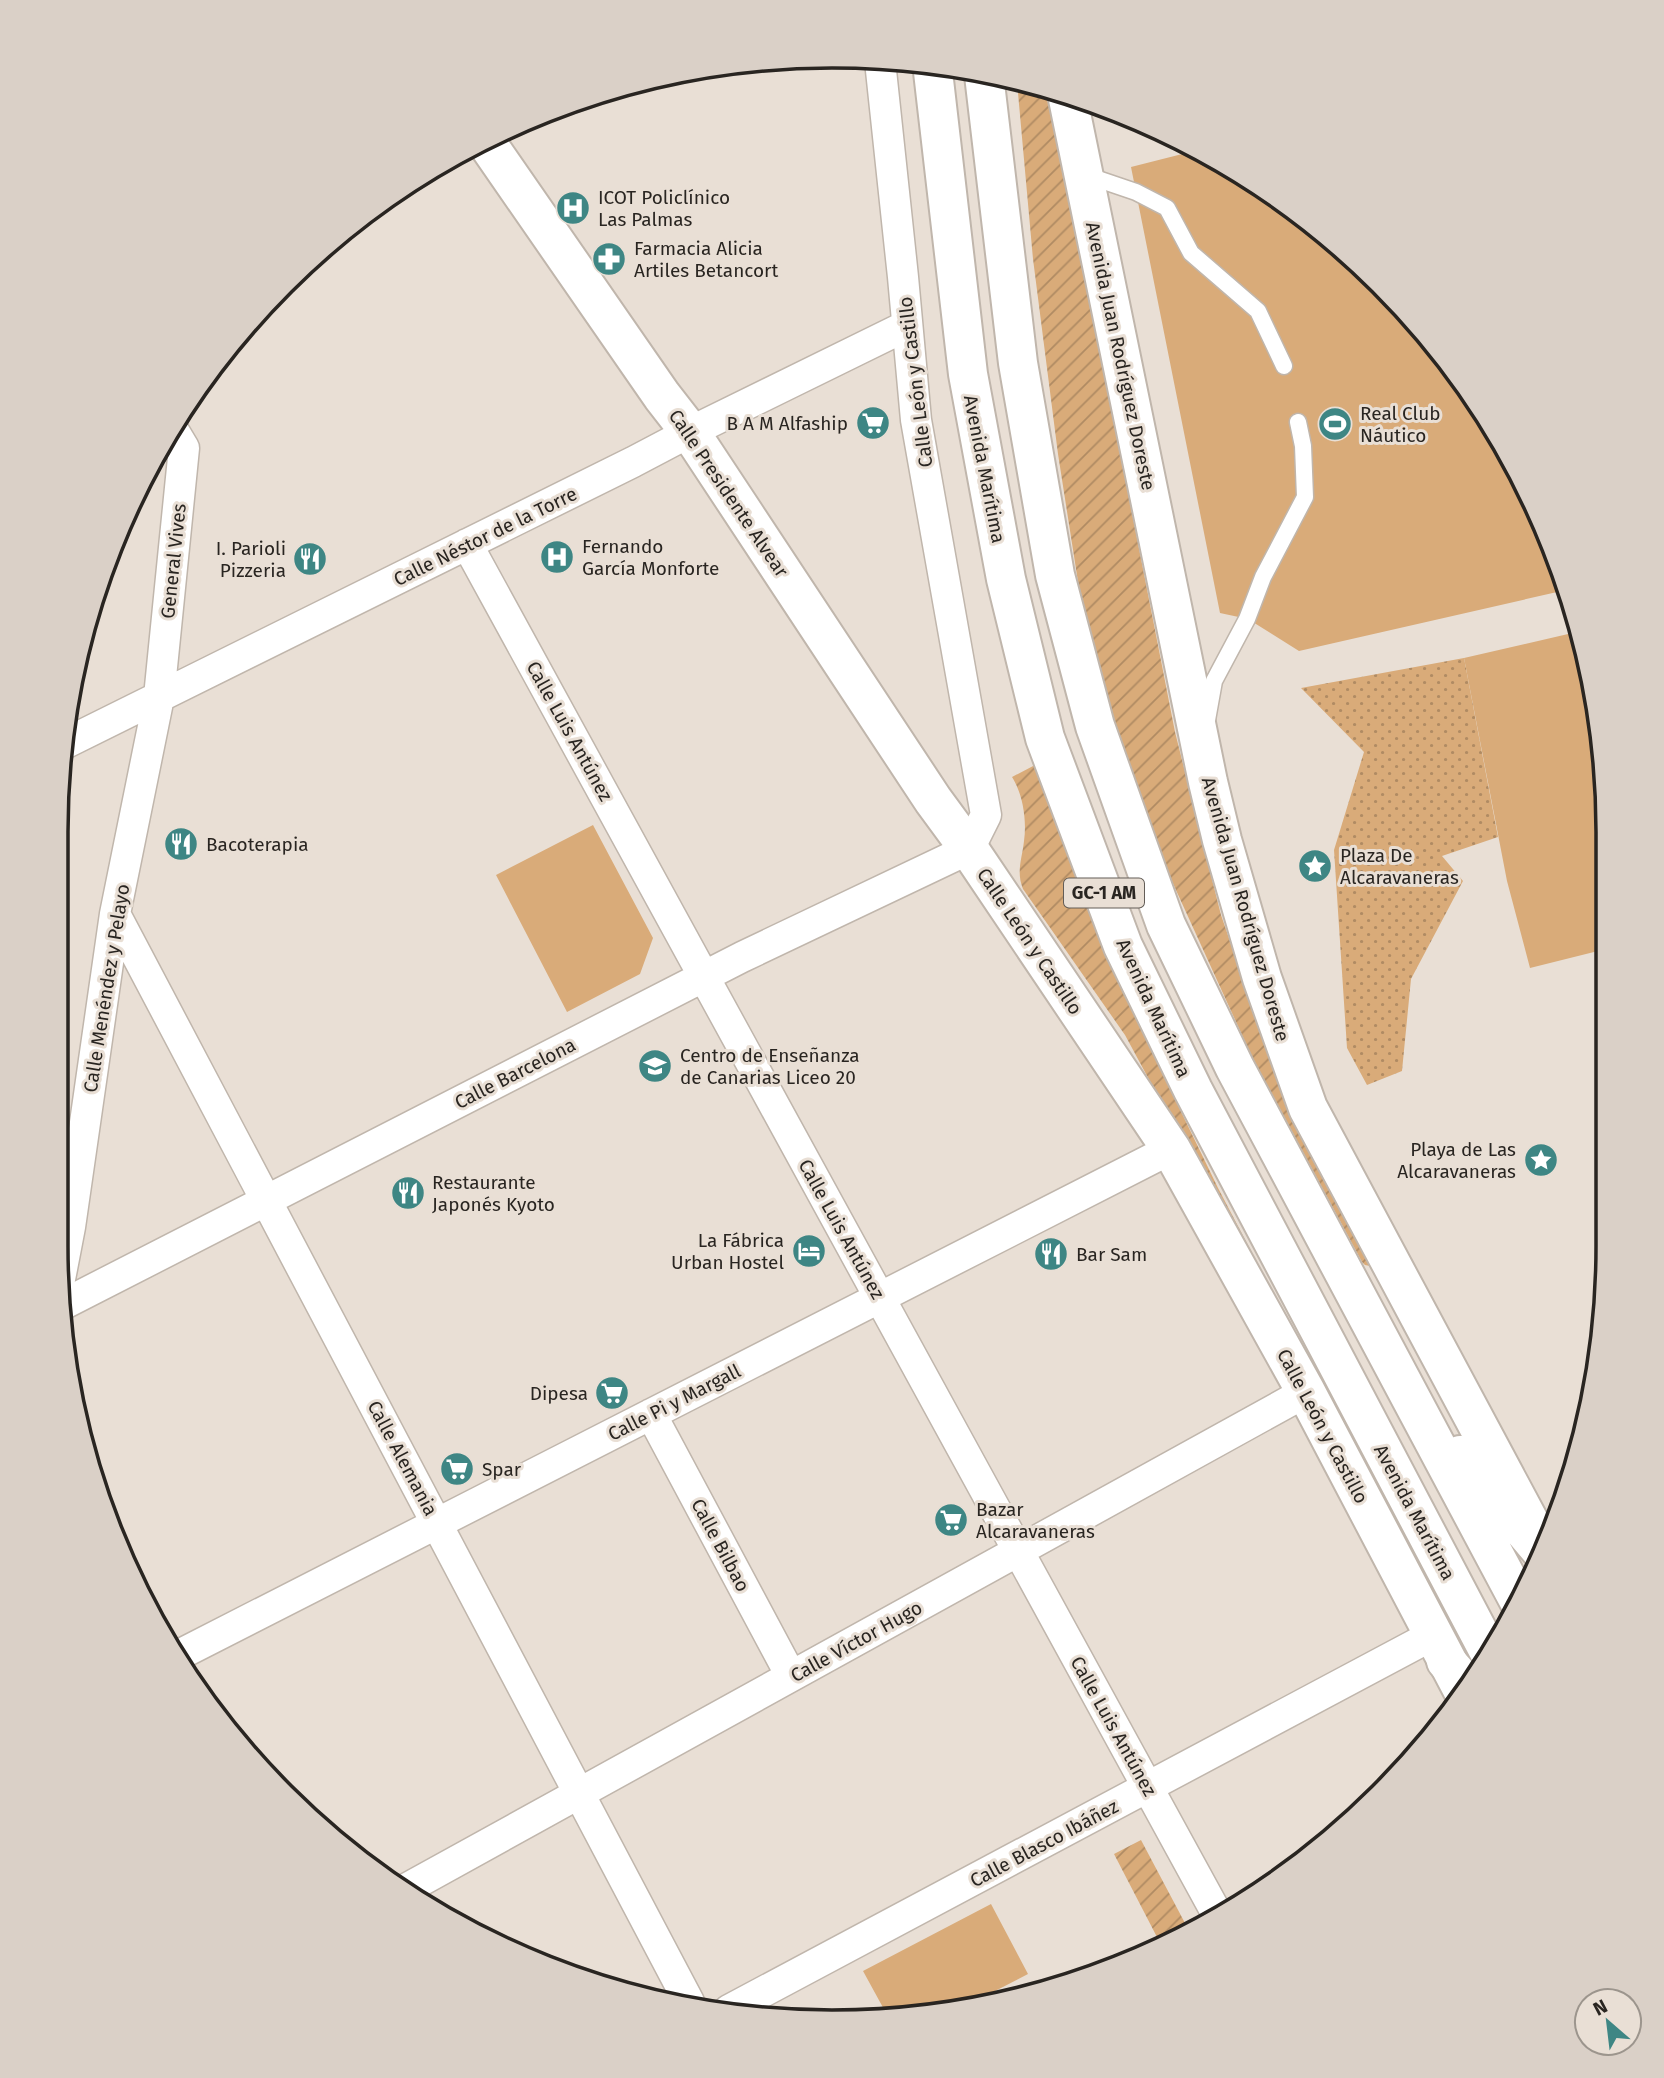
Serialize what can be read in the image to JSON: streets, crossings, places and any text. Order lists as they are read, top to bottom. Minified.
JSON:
{"streets":{"main road":["Avenida Juan Rodríguez Doreste","Calle León y Castillo","Avenida Marítima","Calle Presidente Alvear","GC-1 AM"],"street":["Calle Néstor de la Torre","General Vives","Calle Luis Antúnez","Calle Menéndez y Pelayo","Calle Barcelona","Calle Pi y Margall","Calle Alemania","Calle Bilbao","Calle Víctor Hugo","Calle Blasco Ibáñez"]},"crossings":[["Calle León y Castillo","Calle Presidente Alvear"],["Calle León y Castillo","Calle Néstor de la Torre"],["Calle León y Castillo","Calle Barcelona"],["Calle León y Castillo","Calle Pi y Margall"],["Calle León y Castillo","Calle Víctor Hugo"],["Calle León y Castillo","Calle Blasco Ibáñez"],["Calle Presidente Alvear","Calle Néstor de la Torre"],["Calle Presidente Alvear","Calle Barcelona"],["Calle Néstor de la Torre","General Vives"],["Calle Néstor de la Torre","Calle Luis Antúnez"],["Calle Néstor de la Torre","Calle Menéndez y Pelayo"],["General Vives","Calle Menéndez y Pelayo"],["Calle Luis Antúnez","Calle Barcelona"],["Calle Luis Antúnez","Calle Pi y Margall"],["Calle Luis Antúnez","Calle Víctor Hugo"],["Calle Luis Antúnez","Calle Blasco Ibáñez"],["Calle Menéndez y Pelayo","Calle Alemania"],["Calle Barcelona","Calle Alemania"],["Calle Pi y Margall","Calle Alemania"],["Calle Pi y Margall","Calle Bilbao"],["Calle Alemania","Calle Víctor Hugo"],["Calle Bilbao","Calle Víctor Hugo"]],"places":{"hospital":["ICOT Policlínico Las Palmas","Fernando García Monforte"],"pharmacy":["Farmacia Alicia Artiles Betancort"],"supermarket":["B A M Alfaship","Dipesa","Spar","Bazar Alcaravaneras"],"sports":["Real Club Náutico"],"restaurant":["I. Parioli Pizzeria","Bacoterapia","Restaurante Japonés Kyoto","Bar Sam"],"place":["Plaza De Alcaravaneras","Playa de Las Alcaravaneras"],"school or university":["Centro de Enseñanza de Canarias Liceo 20"],"hotel":["La Fábrica Urban Hostel"]},"north":"top left"}
